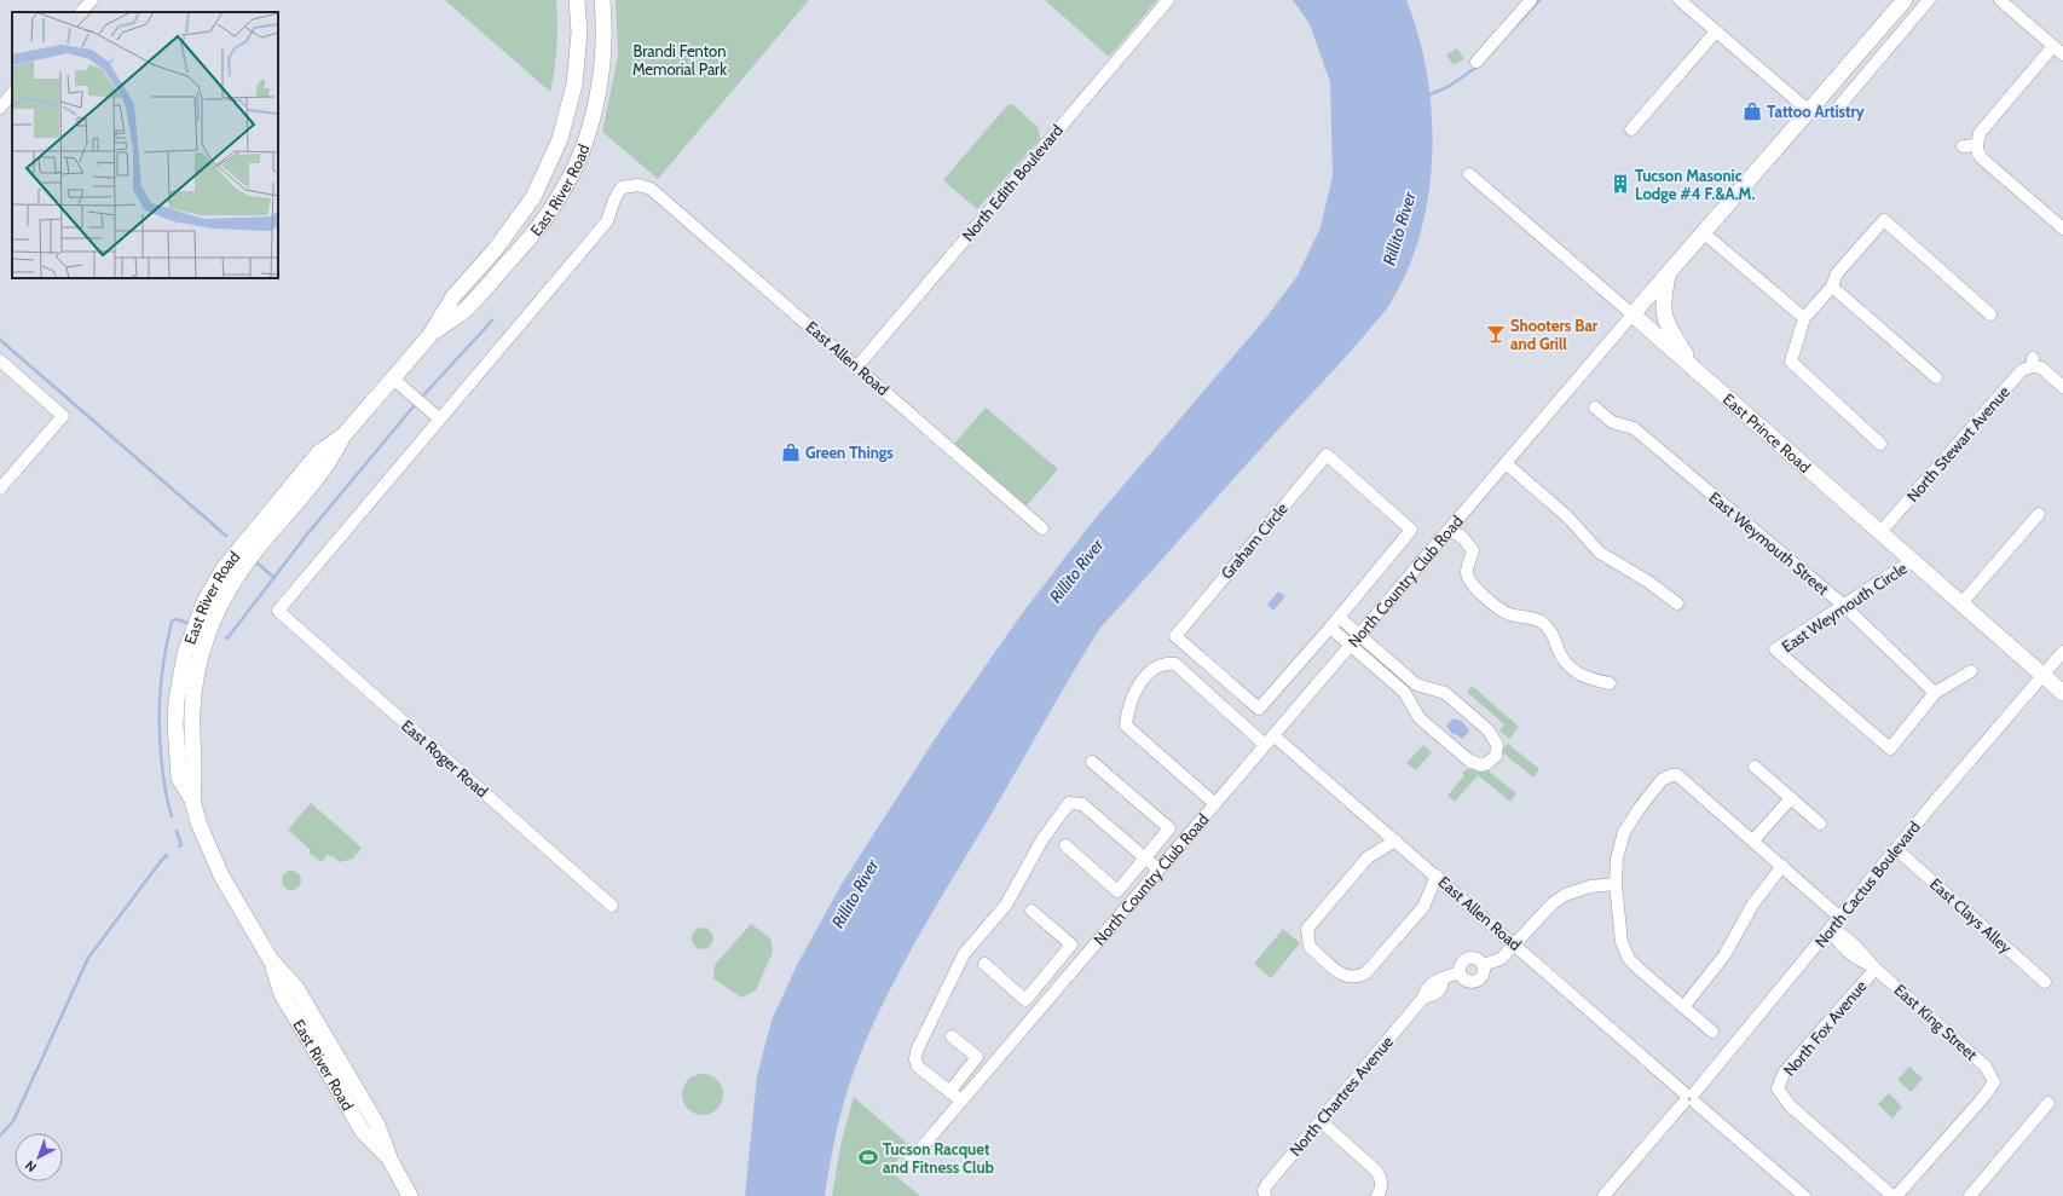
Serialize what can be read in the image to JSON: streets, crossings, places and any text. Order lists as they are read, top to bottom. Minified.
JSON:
{"streets":{"main road":["East River Road","East Prince Road","North Country Club Road"],"street":["North Edith Boulevard","East Allen Road","North Stewart Avenue","Graham Circle","East Weymouth Street","East Weymouth Circle","East Roger Road","North Cactus Boulevard","East Clays Alley","East King Street","North Fox Avenue","North Chartres Avenue"]},"crossings":[["North Edith Boulevard","East Allen Road"],["East Allen Road","North Country Club Road"],["East Allen Road","East Roger Road"],["East Allen Road","North Cactus Boulevard"],["East Prince Road","North Stewart Avenue"],["East Prince Road","North Country Club Road"],["East Prince Road","North Cactus Boulevard"],["East Weymouth Street","East Weymouth Circle"],["North Cactus Boulevard","East Clays Alley"],["North Cactus Boulevard","East King Street"],["East King Street","North Fox Avenue"]],"water":["Rillito River"],"parks":["Brandi Fenton Memorial Park"],"places":{"shop":["Tattoo Artistry","Green Things"],"building":["Tucson Masonic Lodge #4 F.&A.M."],"bar":["Shooters Bar and Grill"],"sports":["Tucson Racquet and Fitness Club"]},"north":"bottom left"}
